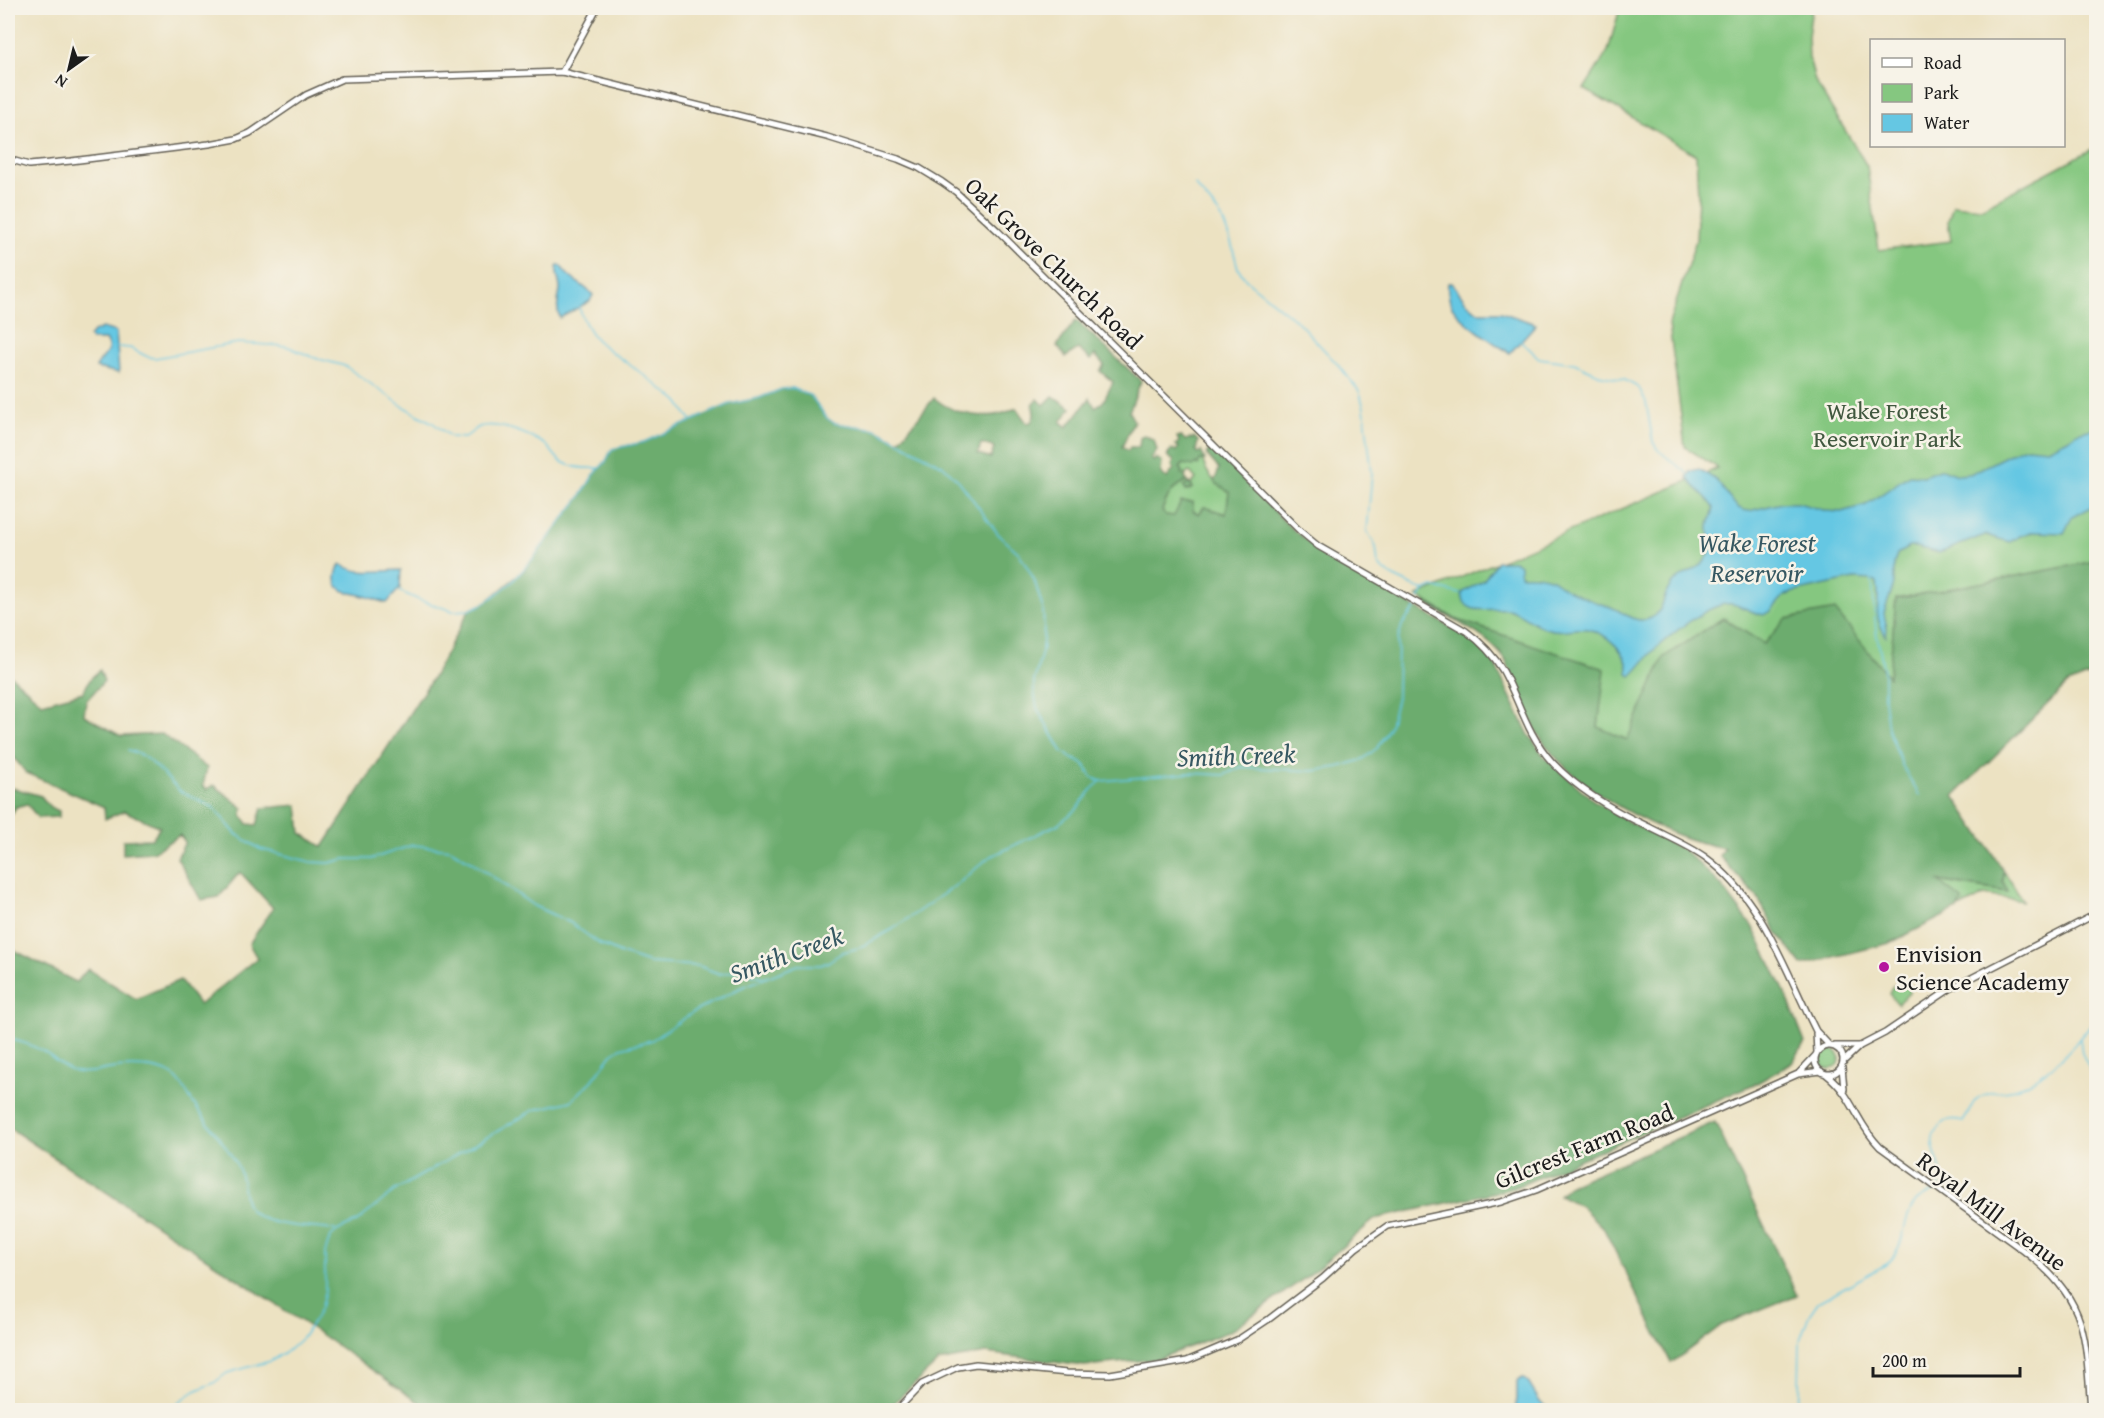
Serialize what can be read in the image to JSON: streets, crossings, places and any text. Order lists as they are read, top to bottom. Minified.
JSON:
{"streets":{"main road":["Oak Grove Church Road","Gilcrest Farm Road","Royal Mill Avenue"]},"crossings":[["Oak Grove Church Road","Gilcrest Farm Road"],["Oak Grove Church Road","Royal Mill Avenue"],["Gilcrest Farm Road","Royal Mill Avenue"]],"water":["Wake Forest Reservoir","Smith Creek"],"parks":["Wake Forest Reservoir Park"],"places":["Envision Science Academy"],"legend":["Road","Park","Water"],"scale_bar":"200 m","north":"bottom left"}
